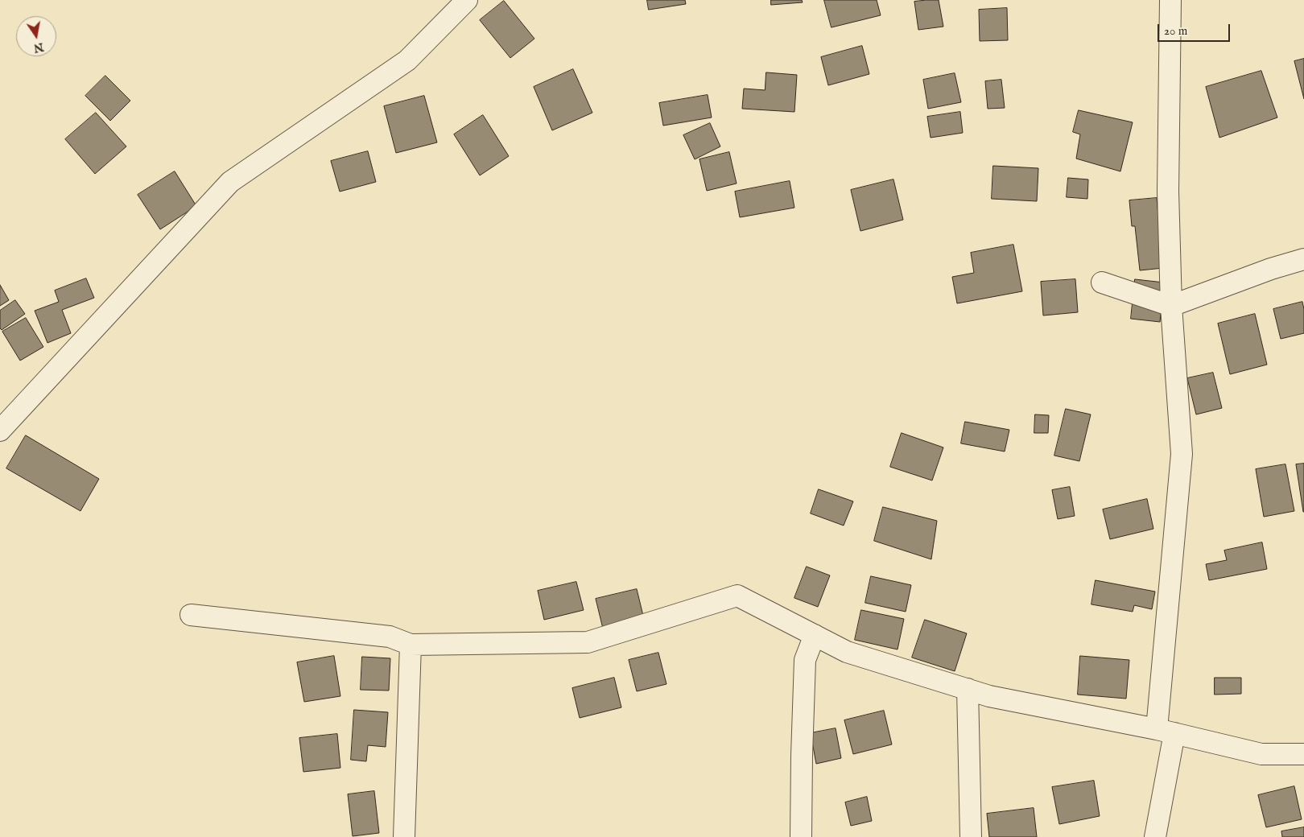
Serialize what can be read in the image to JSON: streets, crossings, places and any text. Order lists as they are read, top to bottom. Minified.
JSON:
{"scale_bar":"20 m","north":"bottom"}
